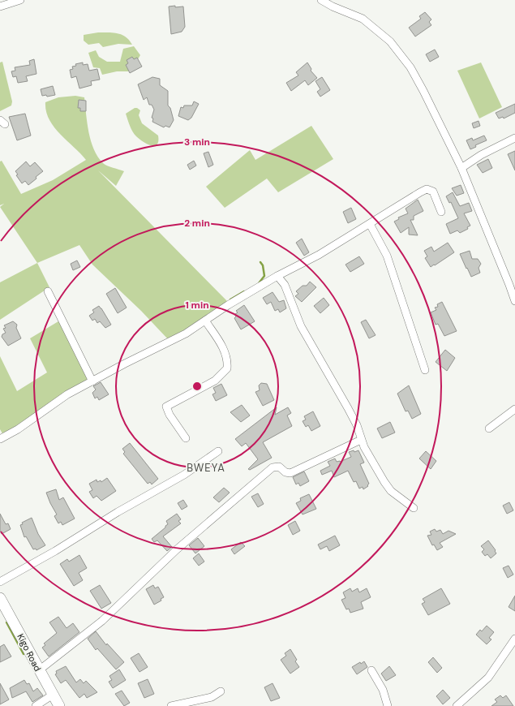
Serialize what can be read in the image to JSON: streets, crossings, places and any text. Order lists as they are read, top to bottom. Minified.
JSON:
{"streets":{"street":["Kigo Road"]},"districts":["BWEYA"],"rings":["3 min","2 min","1 min"]}
